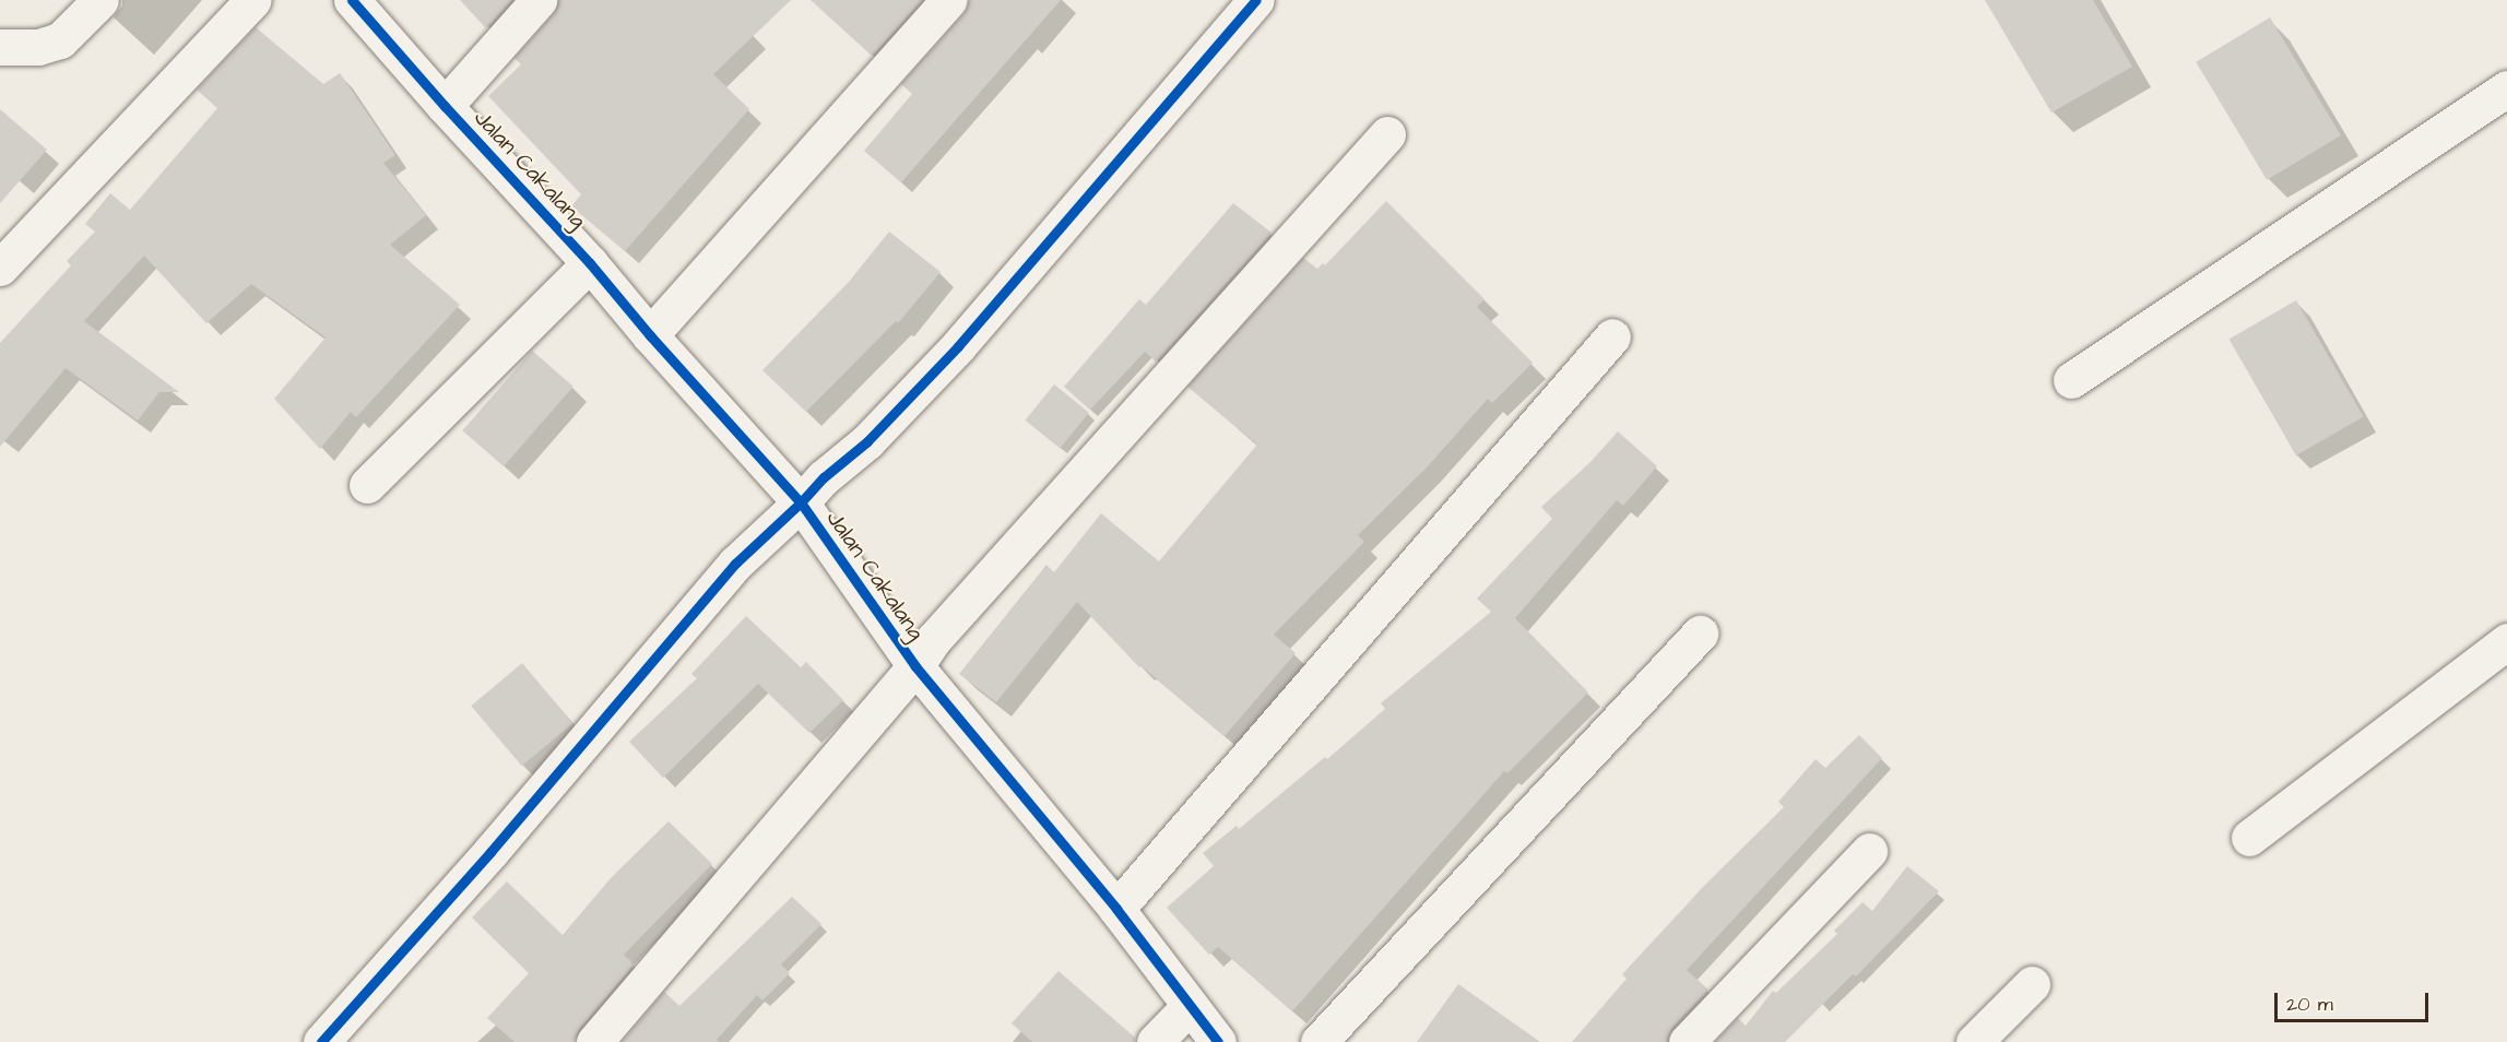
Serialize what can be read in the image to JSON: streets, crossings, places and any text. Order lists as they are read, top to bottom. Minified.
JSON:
{"streets":{"street":["Jalan Cakalang"]},"scale_bar":"20 m"}
